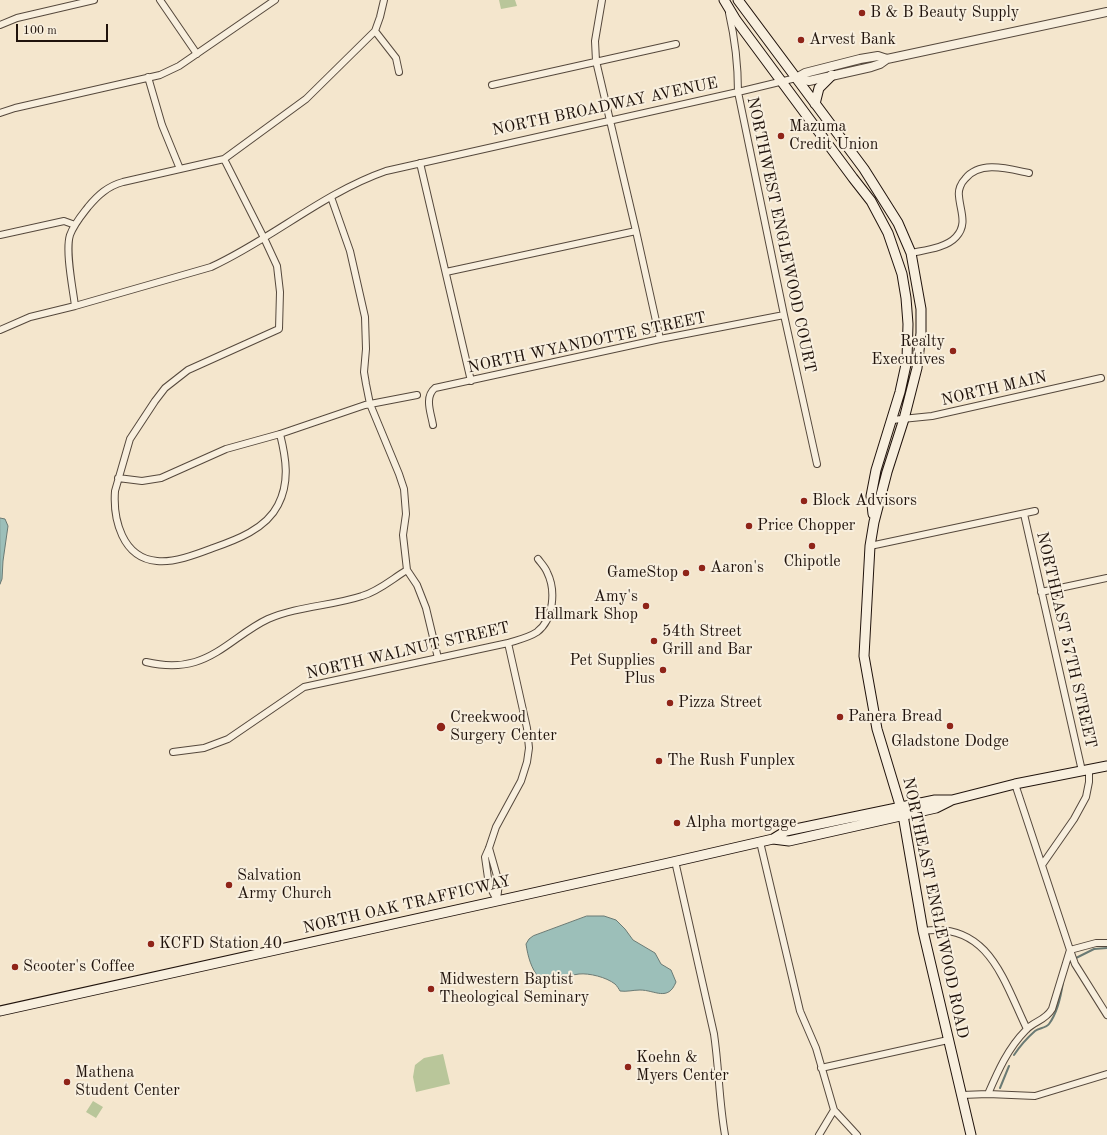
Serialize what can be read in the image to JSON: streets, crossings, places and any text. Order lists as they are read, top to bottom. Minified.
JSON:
{"streets":{"main road":["NORTH OAK TRAFFICWAY","NORTHEAST ENGLEWOOD ROAD"],"street":["NORTH BROADWAY AVENUE","NORTHWEST ENGLEWOOD COURT","NORTH WYANDOTTE STREET","NORTH MAIN","NORTHEAST 57TH STREET","NORTH WALNUT STREET"]},"crossings":[["NORTH BROADWAY AVENUE","NORTHWEST ENGLEWOOD COURT"],["NORTH BROADWAY AVENUE","NORTHEAST ENGLEWOOD ROAD"],["NORTHWEST ENGLEWOOD COURT","NORTH WYANDOTTE STREET"],["NORTHWEST ENGLEWOOD COURT","NORTHEAST ENGLEWOOD ROAD"],["NORTH MAIN","NORTHEAST ENGLEWOOD ROAD"],["NORTHEAST 57TH STREET","NORTH OAK TRAFFICWAY"],["NORTH OAK TRAFFICWAY","NORTHEAST ENGLEWOOD ROAD"]],"places":["B & B Beauty Supply","Arvest Bank","Mazuma Credit Union","Realty Executives","Block Advisors","Price Chopper","Chipotle","Aaron's","GameStop","Amy's Hallmark Shop","54th Street Grill and Bar","Pet Supplies Plus","Pizza Street","Panera Bread","Gladstone Dodge","Creekwood Surgery Center","The Rush Funplex","Alpha mortgage","Salvation Army Church","KCFD Station 40","Scooter's Coffee","Midwestern Baptist Theological Seminary","Koehn & Myers Center","Mathena Student Center"],"scale_bar":"100 m"}
